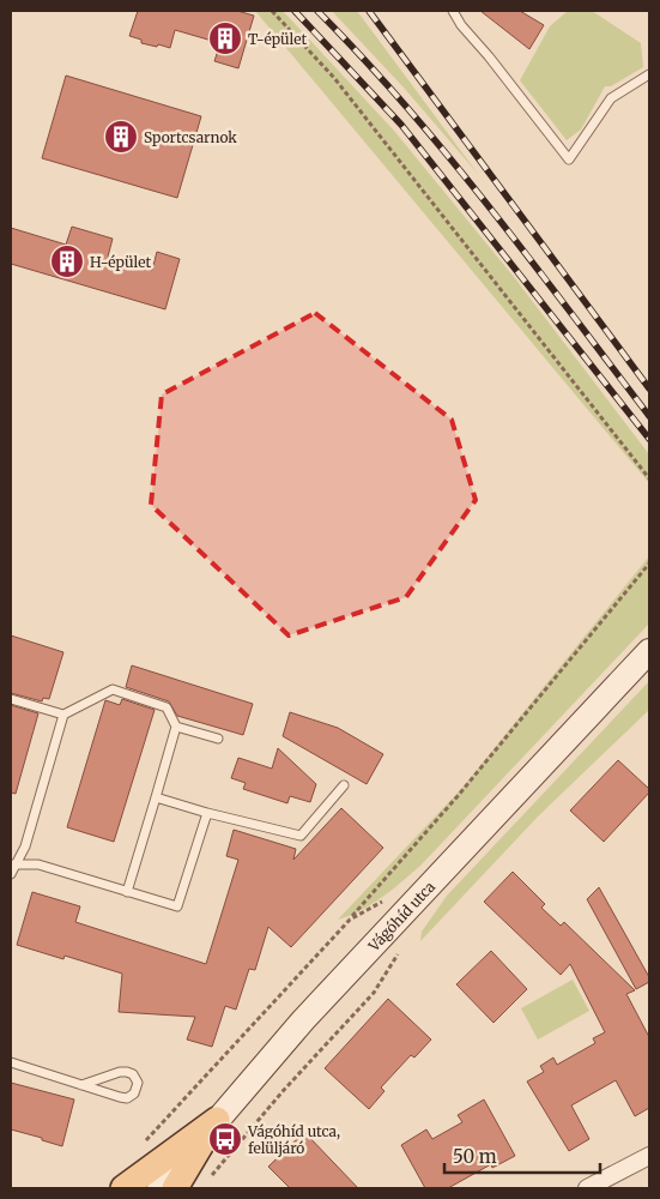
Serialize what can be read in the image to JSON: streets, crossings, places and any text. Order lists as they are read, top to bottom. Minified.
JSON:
{"streets":{"main road":["Vágóhíd utca"]},"places":{"building":["T-épület","Sportcsarnok","H-épület"],"bus stop":["Vágóhíd utca, felüljáró"]},"scale_bar":"50 m"}
